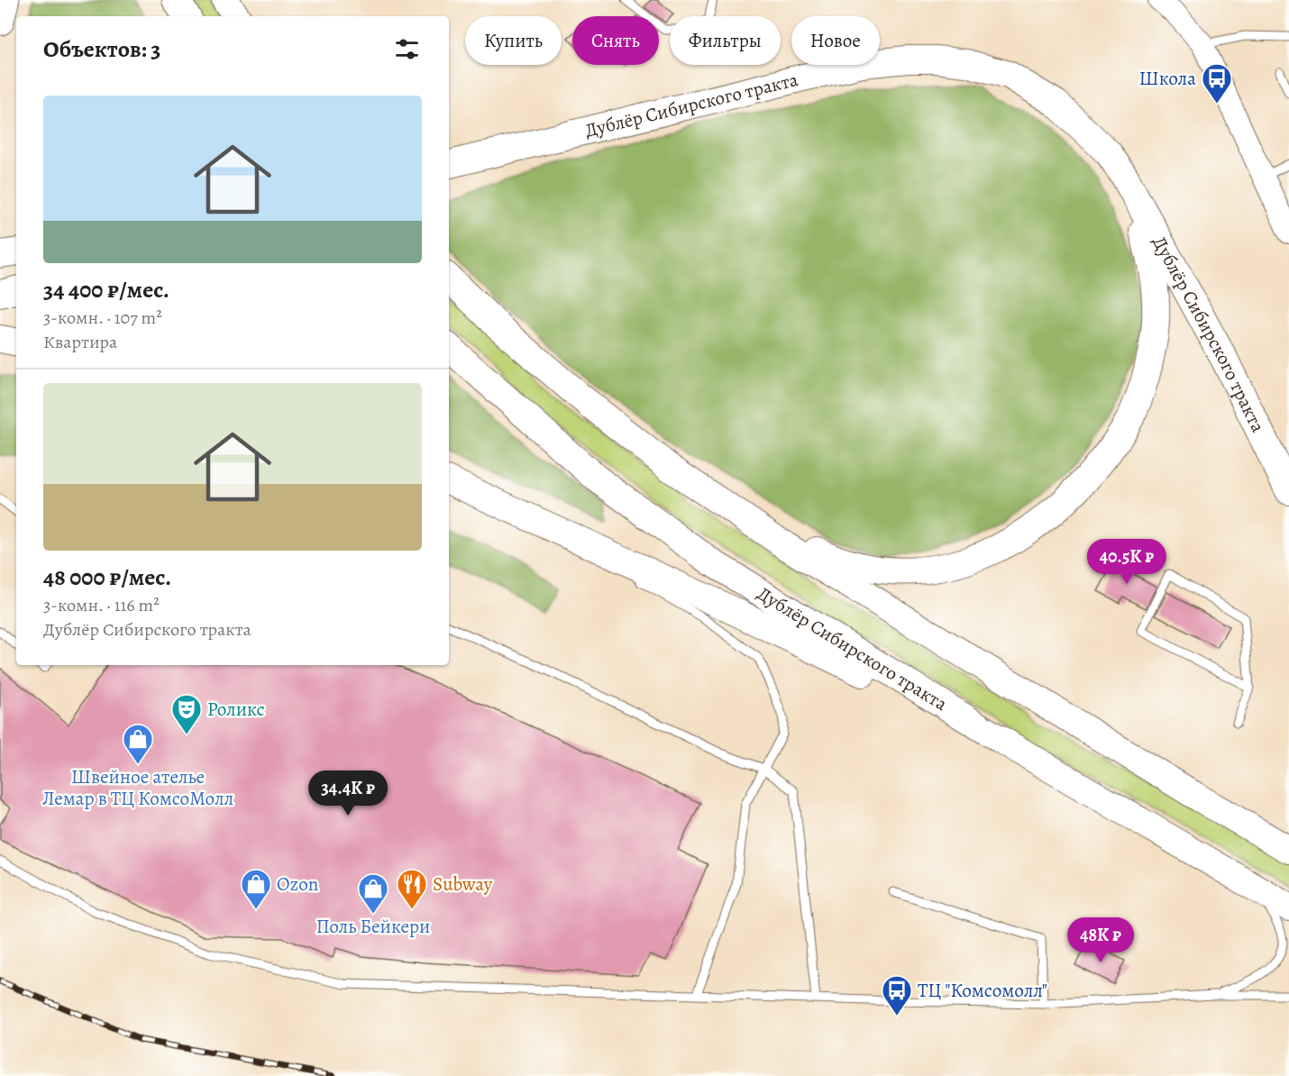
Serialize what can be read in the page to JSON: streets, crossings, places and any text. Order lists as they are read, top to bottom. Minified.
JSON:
{"streets":{"main road":["Дублёр Сибирского тракта"]},"places":{"bus stop":["Школа","ТЦ \"Комсомолл\""],"theatre":["Роликс"],"shop":["Швейное ателье Лемар в ТЦ КомсоМолл","Ozon","Поль Бейкери"],"restaurant":["Subway"]},"page":{"chip":["Купить","Снять","Фильтры","Новое"],"heading":"Объектов: 3","list":[{"name":"34 400 ₽/мес.","note":"3-комн. · 107 m² · Квартира"},{"name":"48 000 ₽/мес.","note":"3-комн. · 116 m² · Дублёр Сибирского тракта"}],"price":["40.5K ₽","34.4K ₽","48K ₽"]}}
